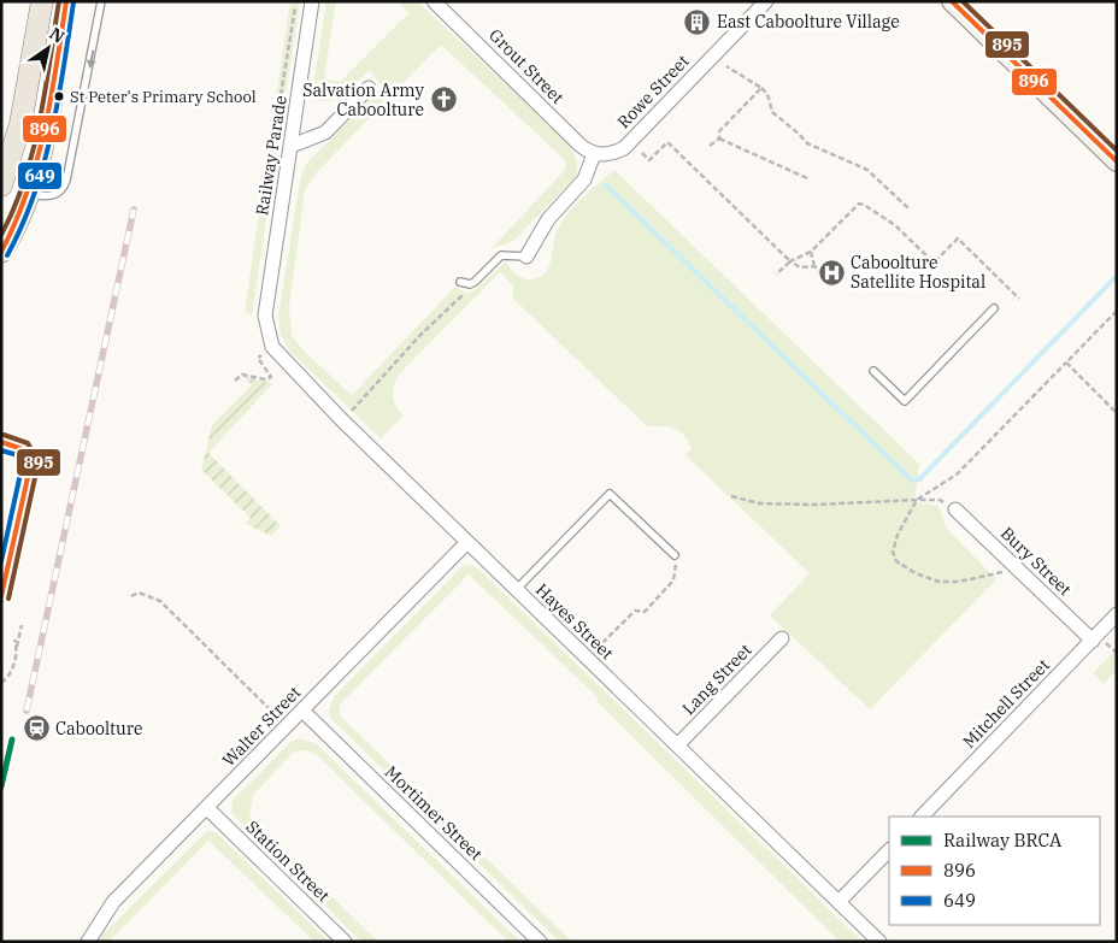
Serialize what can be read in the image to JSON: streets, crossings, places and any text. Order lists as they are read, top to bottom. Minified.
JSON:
{"streets":{"street":["Grout Street","Rowe Street","Railway Parade","Bury Street","Hayes Street","Lang Street","Mitchell Street","Walter Street","Mortimer Street","Station Street"]},"crossings":[["Grout Street","Rowe Street"],["Railway Parade","Hayes Street"],["Bury Street","Mitchell Street"],["Hayes Street","Lang Street"],["Hayes Street","Walter Street"],["Walter Street","Mortimer Street"],["Walter Street","Station Street"]],"places":{"building":["East Caboolture Village"],"other":["St Peter's Primary School"],"church":["Salvation Army Caboolture"],"hospital":["Caboolture Satellite Hospital"],"station":["Caboolture"]},"lines":["transit line 896","transit line 895","transit line 649","rail line BRCA"],"legend":["Railway BRCA","896","649"],"north":"top right"}
